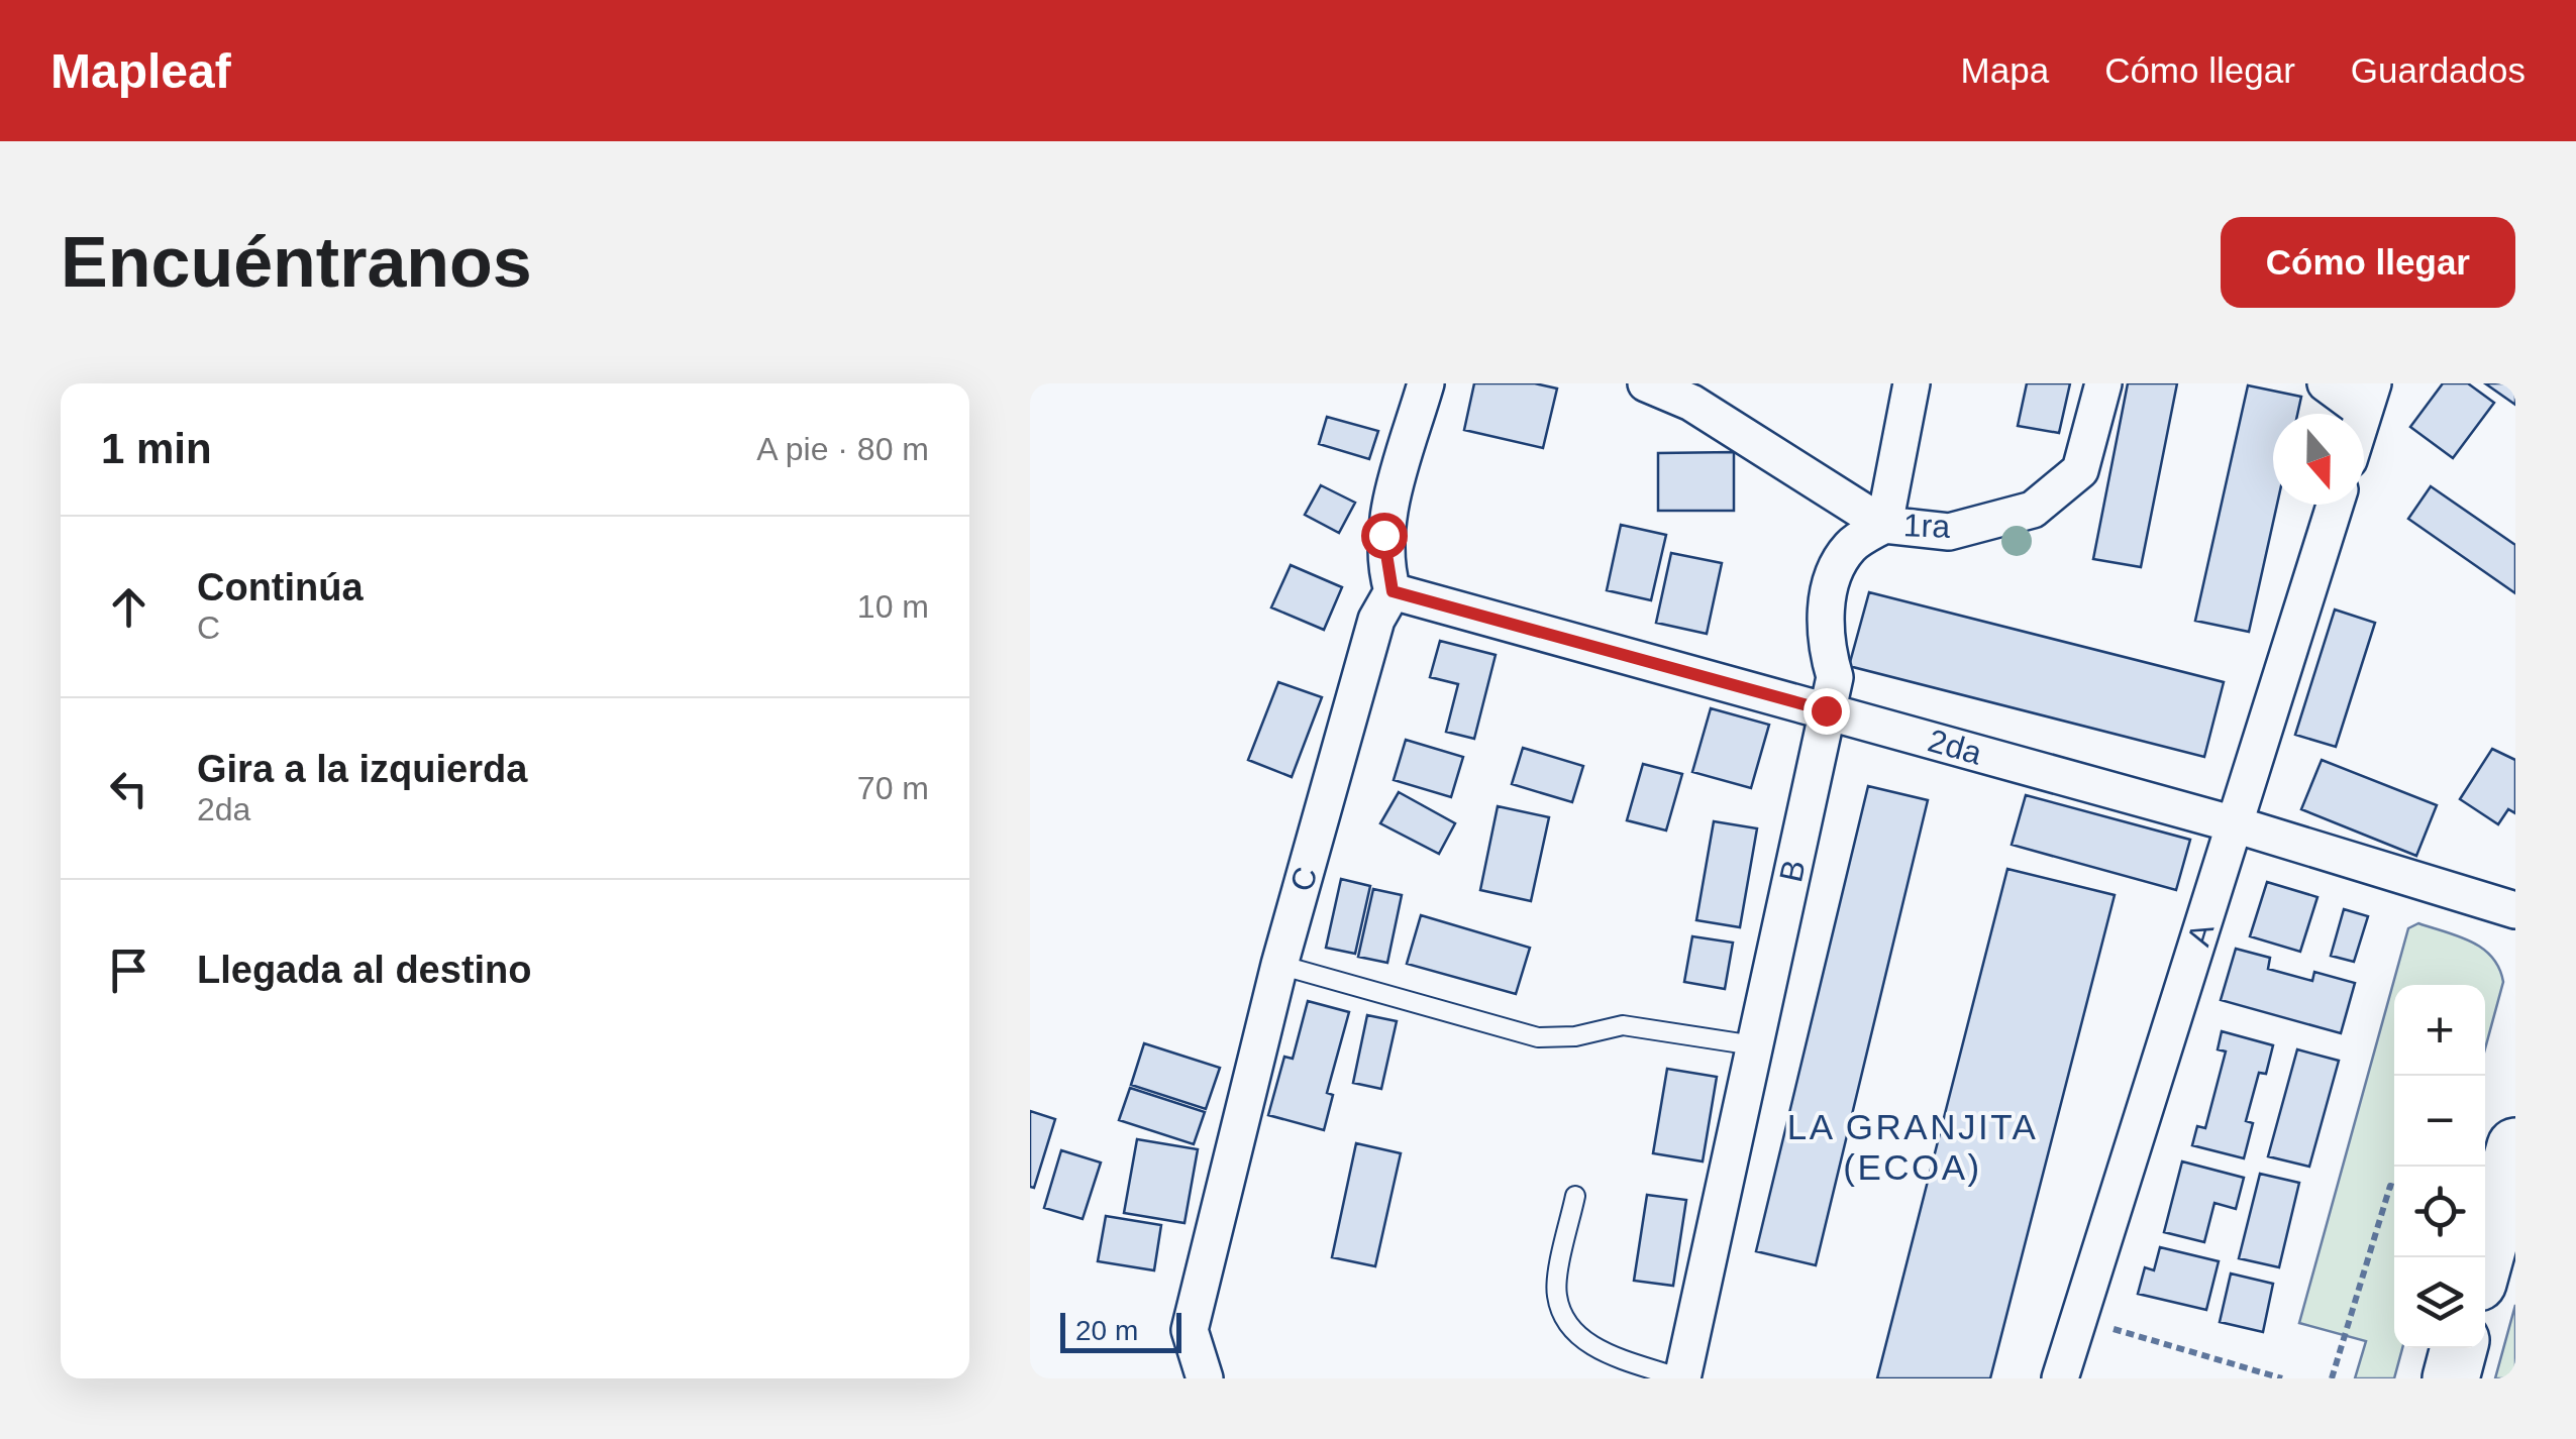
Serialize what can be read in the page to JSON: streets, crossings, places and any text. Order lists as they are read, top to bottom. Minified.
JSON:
{"streets":{"street":["1ra","2da","B","C","A"]},"crossings":[["1ra","B"],["2da","B"],["2da","C"],["2da","A"]],"districts":["LA GRANJITA (ECOA)"],"scale_bar":"20 m","north":"bottom","page":{"header":"Mapleaf","nav":["Mapa","Cómo llegar","Guardados"],"buttons":"Cómo llegar","title":"Encuéntranos","heading":["1 min","A pie · 80 m"],"list":[["Continúa","C","10 m"],["Gira a la izquierda","2da","70 m"],"Llegada al destino"],"map_buttons":["+","−"],"scale":"20 m"}}
